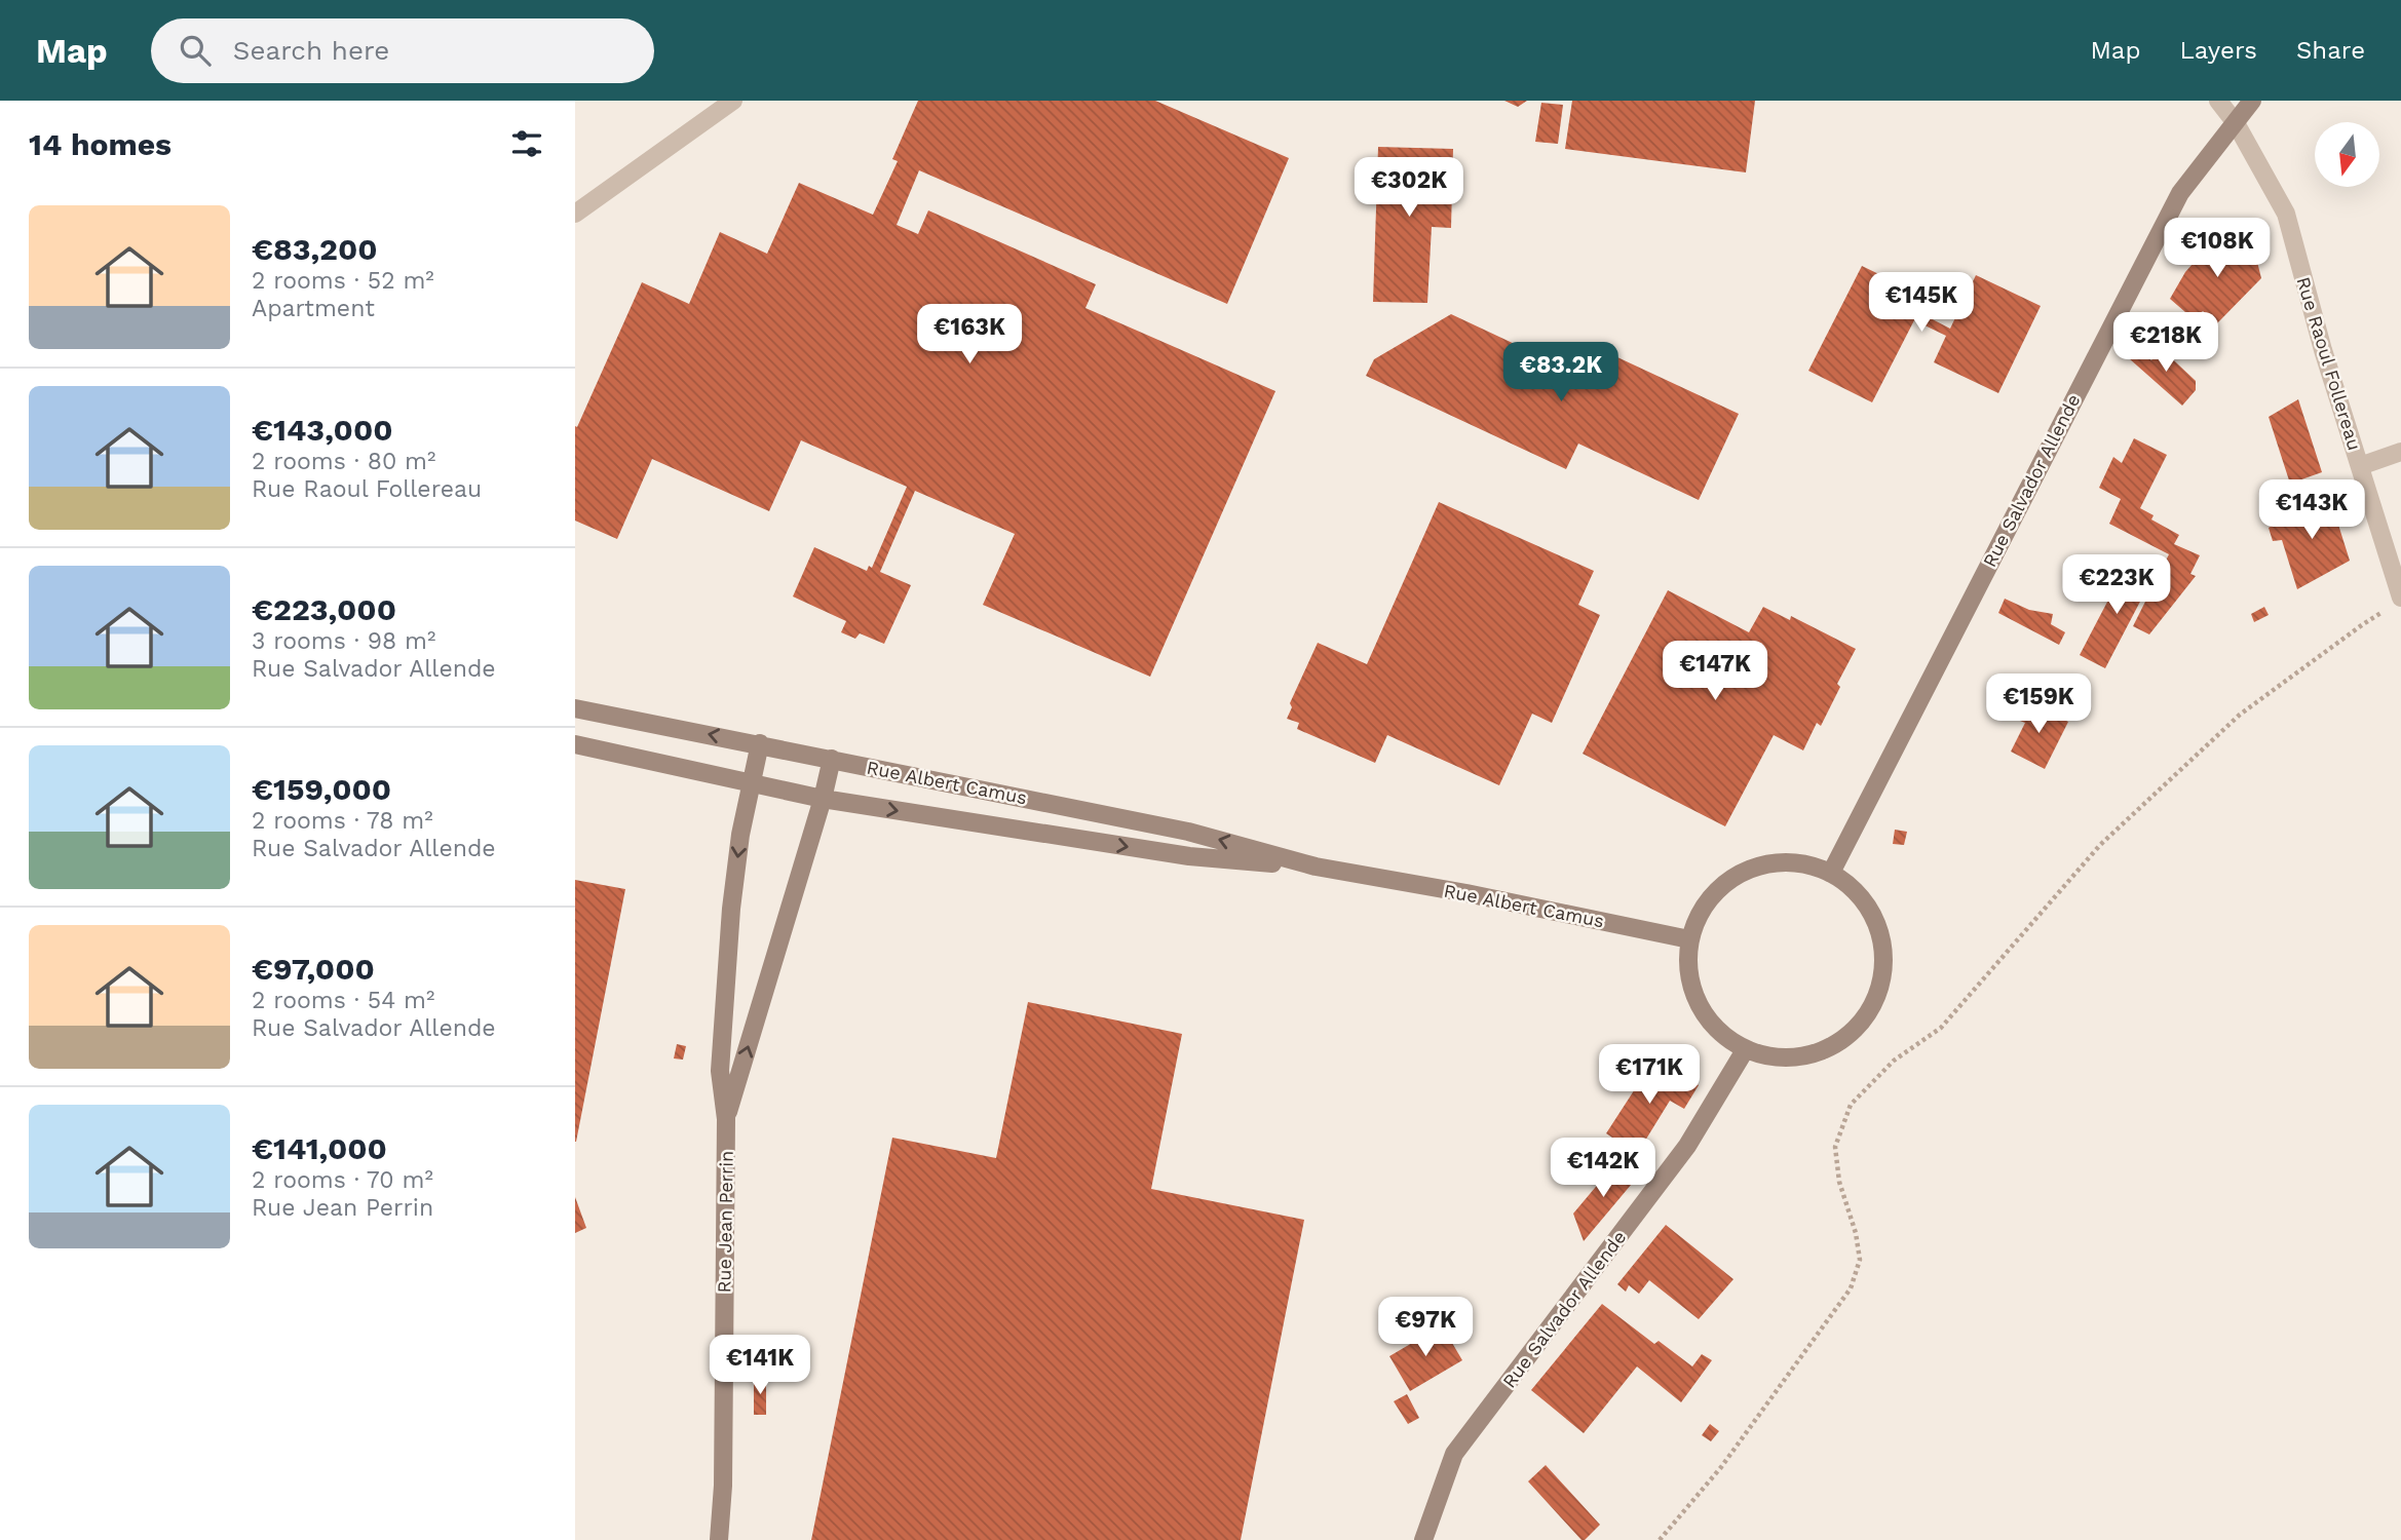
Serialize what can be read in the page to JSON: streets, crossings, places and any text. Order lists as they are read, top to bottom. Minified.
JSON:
{"streets":{"street":["Rue Raoul Follereau","Rue Salvador Allende","Rue Albert Camus","Rue Jean Perrin"]},"crossings":[["Rue Raoul Follereau","Rue Salvador Allende"],["Rue Salvador Allende","Rue Albert Camus"],["Rue Albert Camus","Rue Jean Perrin"]],"north":"bottom","page":{"header":"Map","search":"Search here","nav":["Map","Layers","Share"],"heading":"14 homes","price":["€302K","€108K","€145K","€163K","€218K","€83.2K","€143K","€223K","€147K","€159K","€171K","€142K","€97K","€141K"],"list":[{"name":"€83,200","note":"2 rooms · 52 m² · Apartment"},{"name":"€143,000","note":"2 rooms · 80 m² · Rue Raoul Follereau"},{"name":"€223,000","note":"3 rooms · 98 m² · Rue Salvador Allende"},{"name":"€159,000","note":"2 rooms · 78 m² · Rue Salvador Allende"},{"name":"€97,000","note":"2 rooms · 54 m² · Rue Salvador Allende"},{"name":"€141,000","note":"2 rooms · 70 m² · Rue Jean Perrin"}]}}
